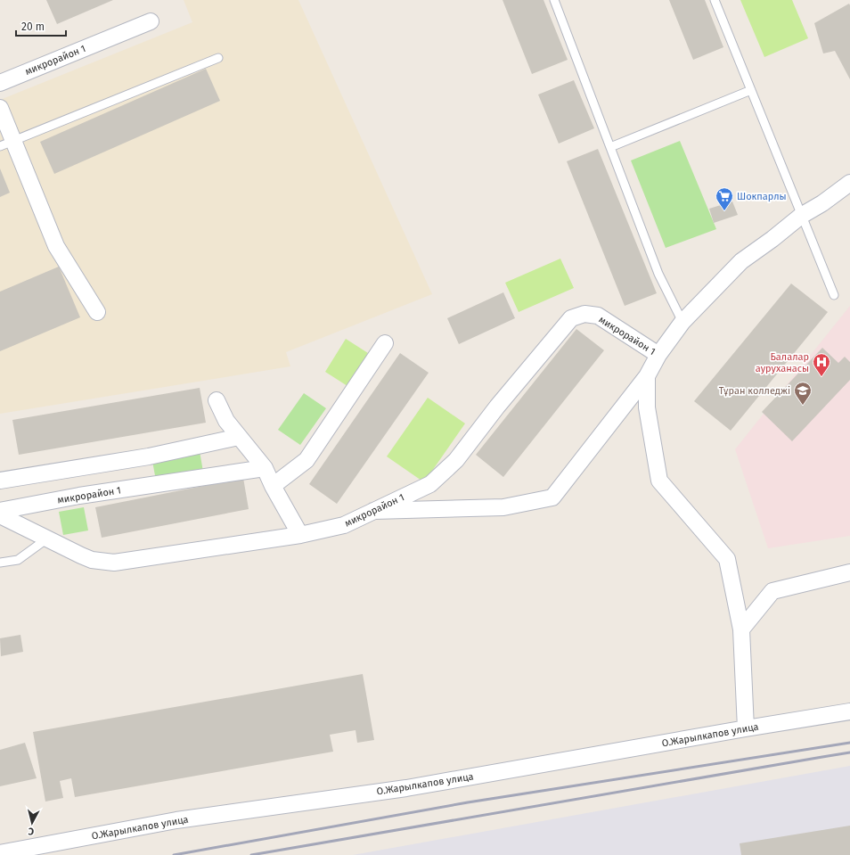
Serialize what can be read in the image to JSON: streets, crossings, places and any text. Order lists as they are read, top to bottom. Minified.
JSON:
{"streets":{"street":["микрорайон 1","О.Жарылкапов улица"]},"places":{"supermarket":["Шокпарлы"],"hospital":["Балалар ауруханасы"],"school or university":["Тұран колледжі"]},"scale_bar":"20 m","north":"bottom"}
